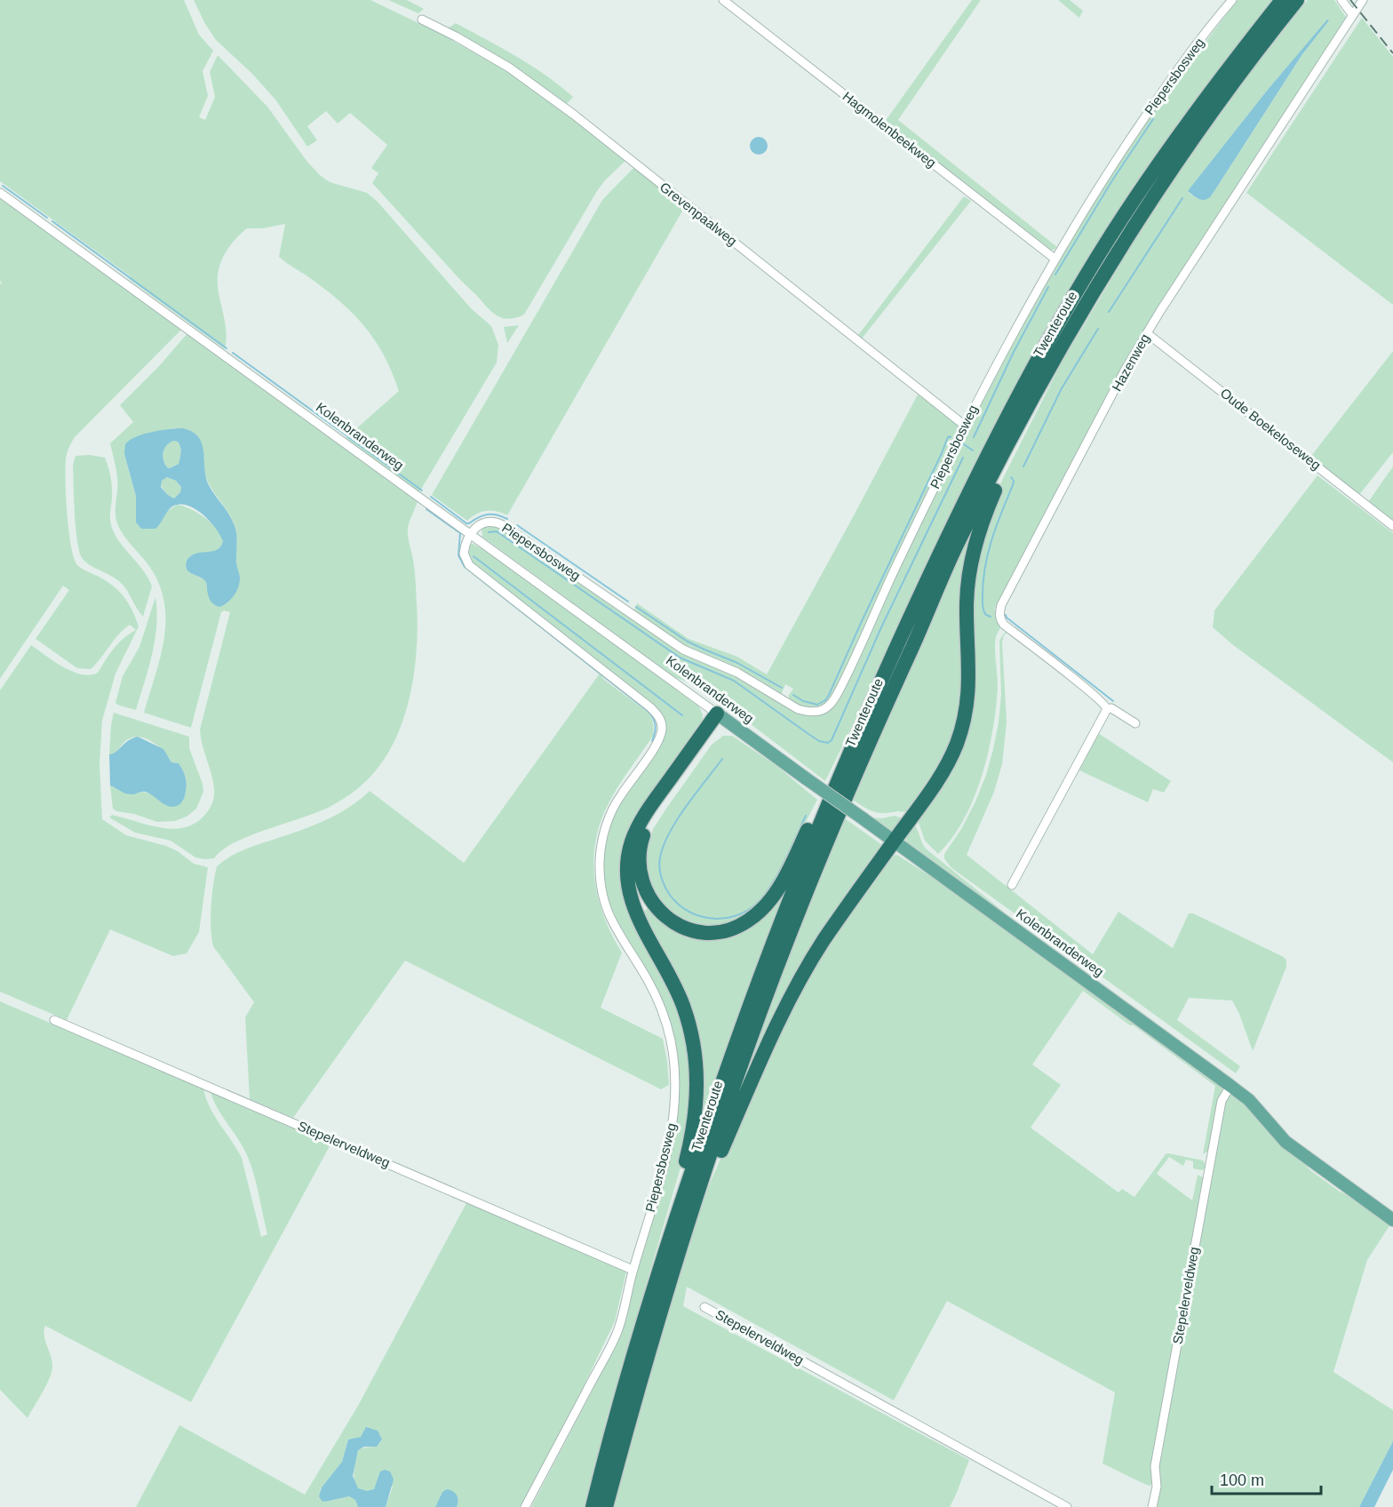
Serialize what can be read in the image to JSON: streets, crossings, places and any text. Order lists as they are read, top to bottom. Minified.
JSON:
{"streets":{"highway":["Twenteroute"],"main road":["Kolenbranderweg"],"street":["Piepersbosweg","Hagmolenbeekweg","Grevenpaalweg","Hazenweg","Oude Boekeloseweg","Stepelerveldweg"]},"crossings":[["Piepersbosweg","Hagmolenbeekweg"],["Piepersbosweg","Grevenpaalweg"],["Piepersbosweg","Kolenbranderweg"],["Piepersbosweg","Stepelerveldweg"],["Hazenweg","Oude Boekeloseweg"],["Kolenbranderweg","Stepelerveldweg"]],"scale_bar":"100 m"}
